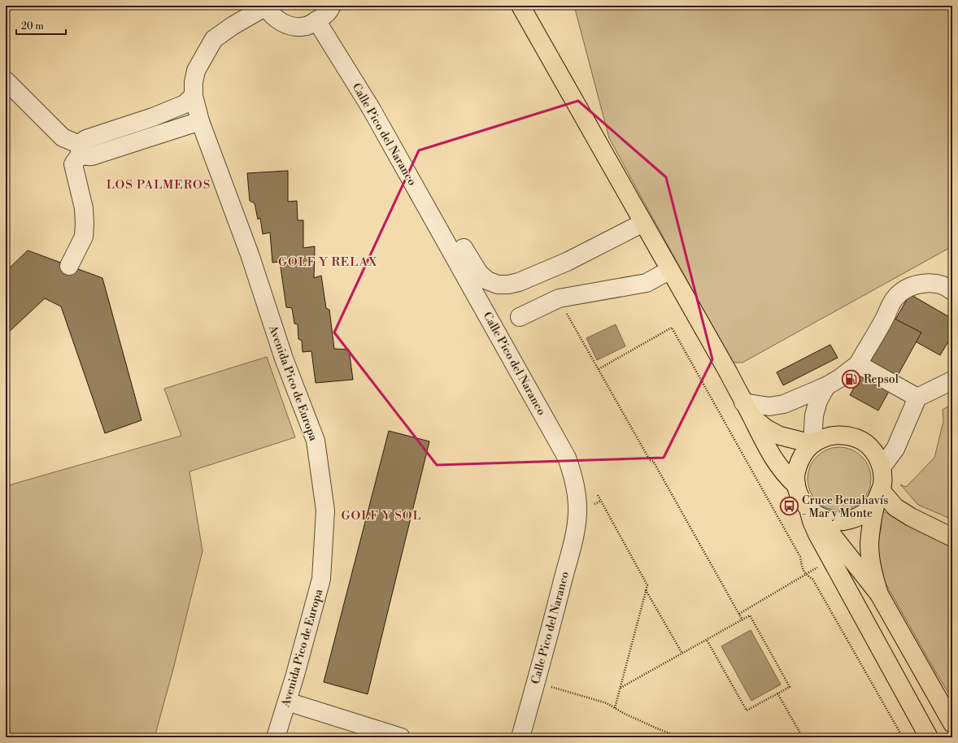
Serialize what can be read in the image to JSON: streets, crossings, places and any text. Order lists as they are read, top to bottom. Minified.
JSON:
{"streets":{"street":["Calle Pico del Naranco","Avenida Pico de Europa"]},"districts":["LOS PALMEROS","GOLF Y RELAX","GOLF Y SOL"],"places":{"fuel station":["Repsol"],"bus stop":["Cruce Benahavís - Mar y Monte"]},"scale_bar":"20 m"}
